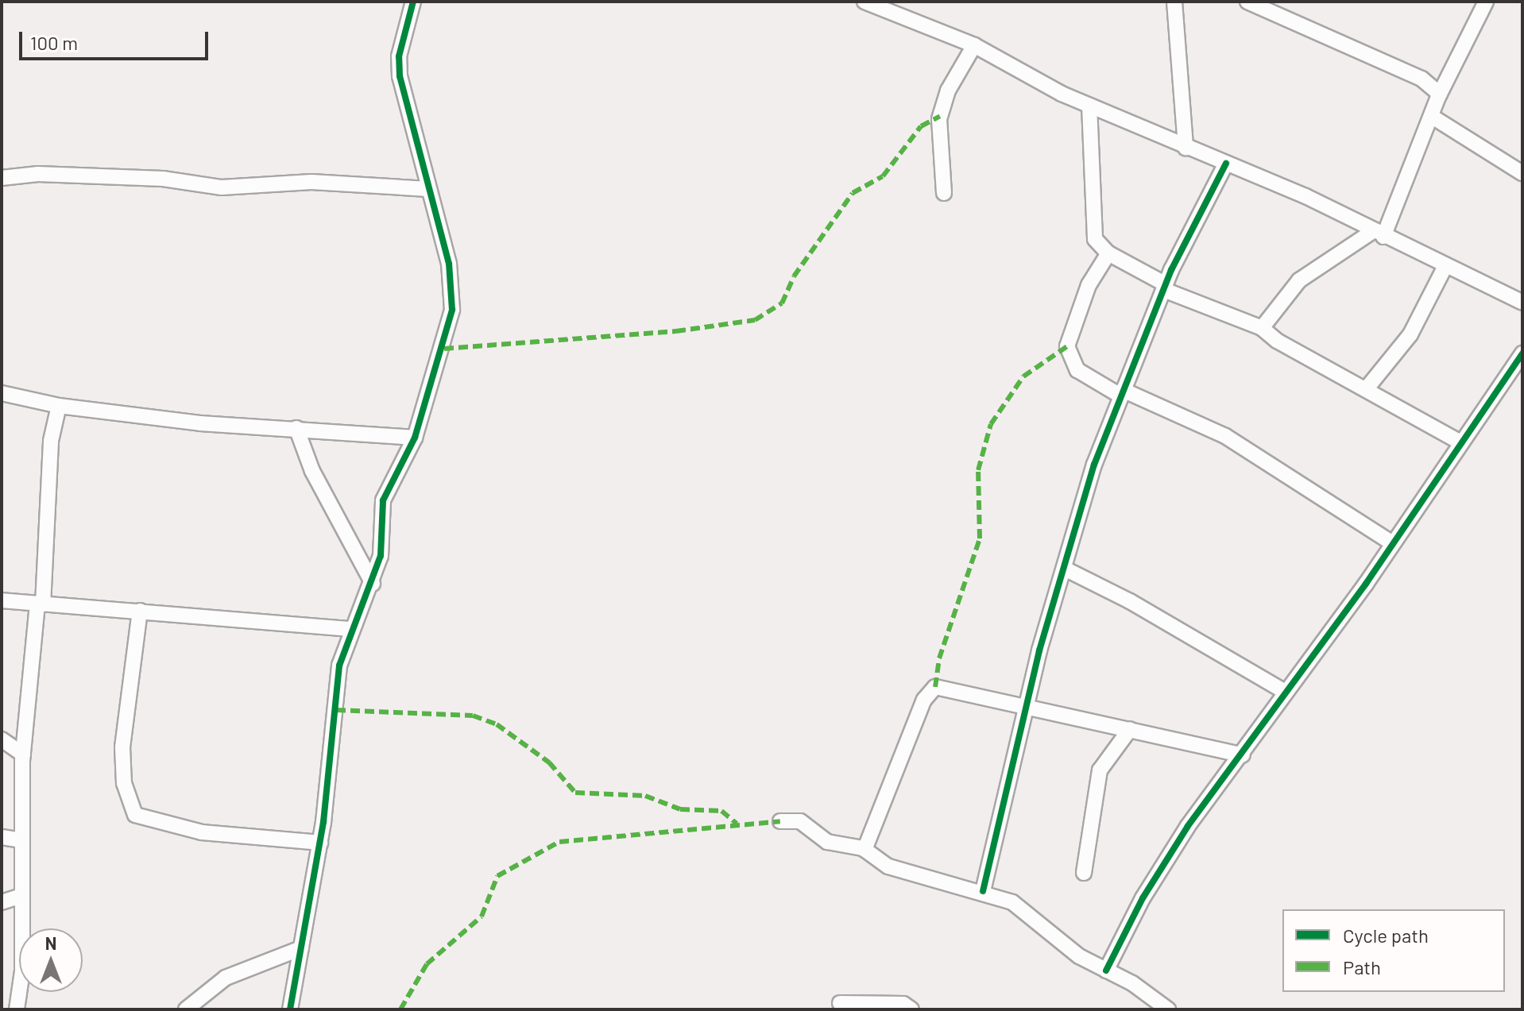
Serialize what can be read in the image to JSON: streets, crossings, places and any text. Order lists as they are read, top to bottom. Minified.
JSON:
{"legend":["Cycle path","Path"],"scale_bar":"100 m","north":"top"}
